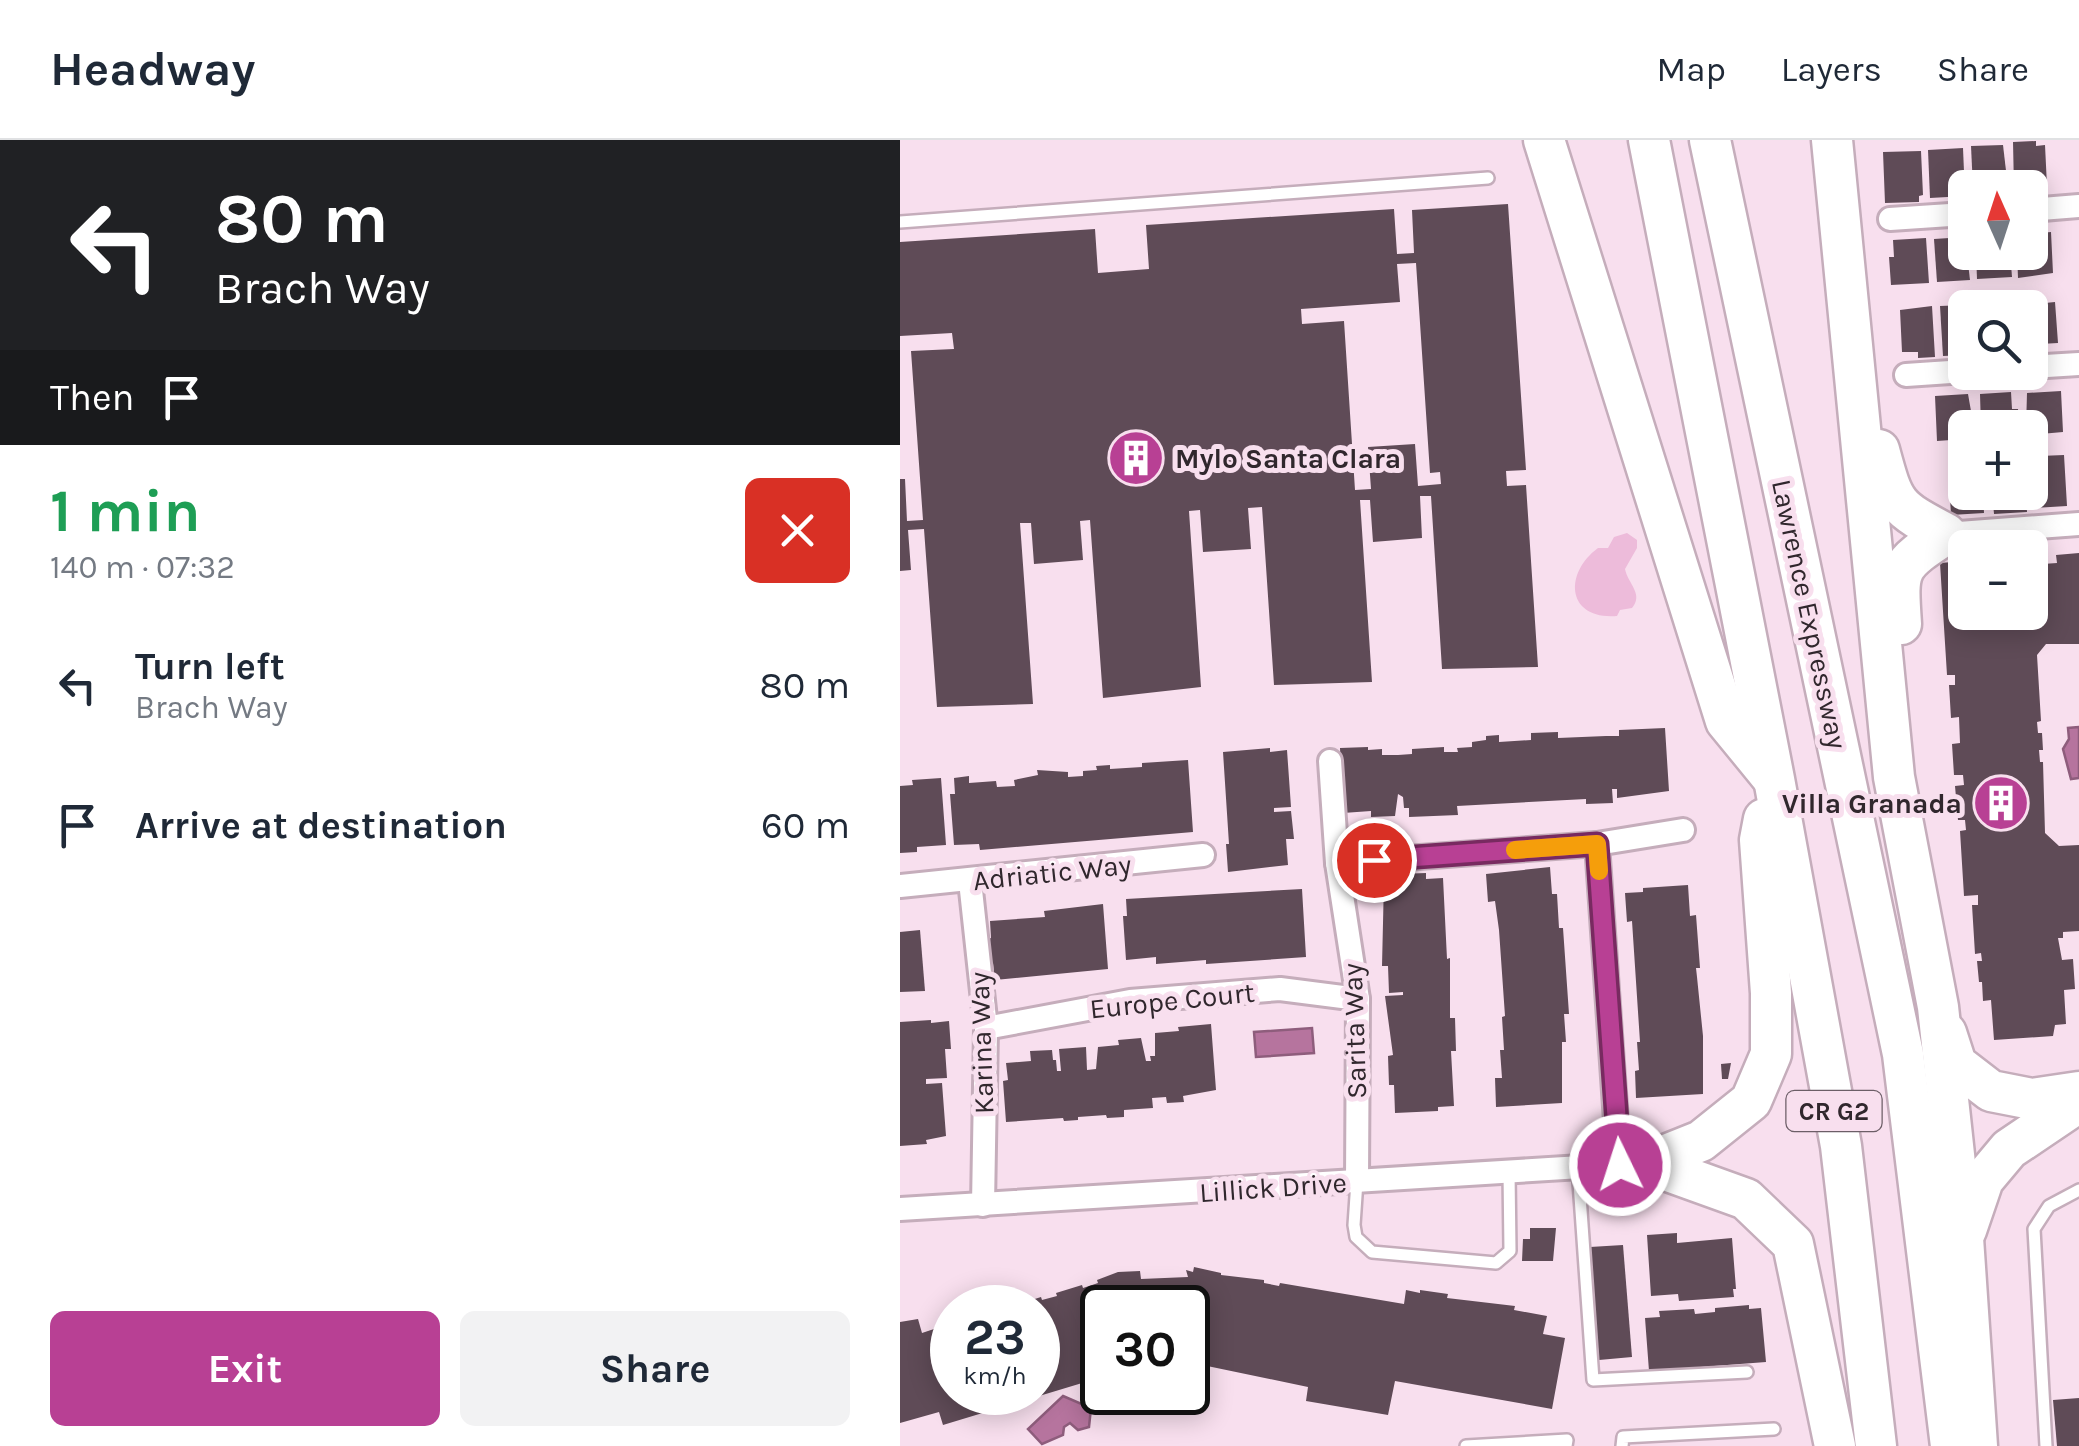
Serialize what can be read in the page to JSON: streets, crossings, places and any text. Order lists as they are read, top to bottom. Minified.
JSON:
{"streets":{"highway":["Lawrence Expressway","CR G2"],"street":["Adriatic Way","Europe Court","Sarita Way","Karina Way","Lillick Drive"]},"crossings":[["Adriatic Way","Karina Way"],["Europe Court","Sarita Way"],["Europe Court","Karina Way"],["Sarita Way","Lillick Drive"],["Karina Way","Lillick Drive"]],"places":{"building":["Mylo Santa Clara","Villa Granada"]},"north":"top","page":{"header":"Headway","nav":["Map","Layers","Share"],"turn":["80 m","Brach Way"],"map_buttons":["+","−"],"then":"Then","heading":["1 min","140 m · 07:32"],"list":[{"name":"Turn left","note":"Brach Way","value":"80 m"},{"name":"Arrive at destination","value":"60 m"}],"speed":"23 km/h","limit":"30","buttons":["Exit","Share"]}}
